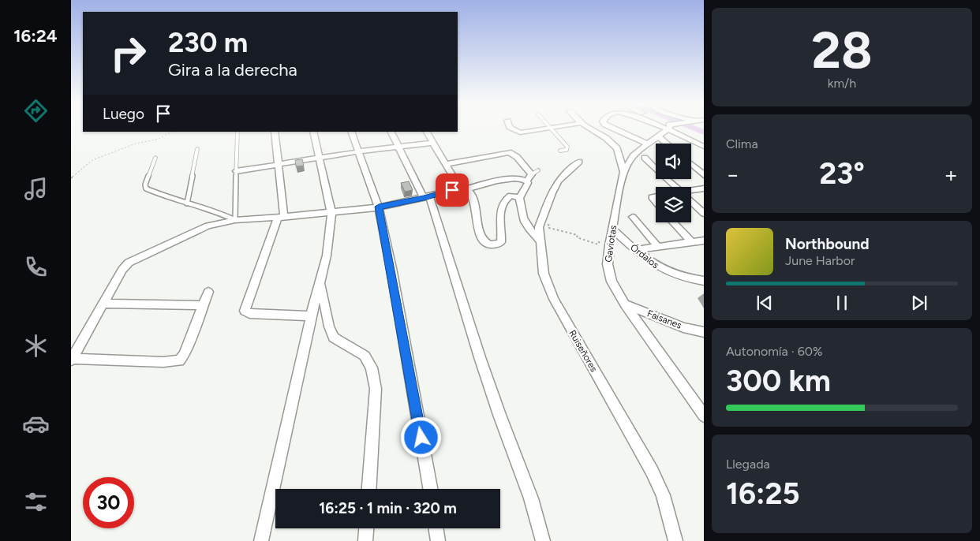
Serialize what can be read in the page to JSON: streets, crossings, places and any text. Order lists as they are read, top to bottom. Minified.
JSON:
{"streets":{"street":["Gaviotas","Órdalos","Faisanes","Ruiseñores"]},"crossings":[["Gaviotas","Órdalos"],["Gaviotas","Faisanes"]],"page":{"tabs":"16:24","tile":[["28","km/h"],"Clima",["Autonomía · 60%","300 km"],["Llegada","16:25"]],"turn":["230 m","Gira a la derecha"],"then":"Luego","heat":["−","23°","+"],"song":["Northbound","June Harbor"],"limit":"30","trip":"16:25 · 1 min · 320 m"}}
